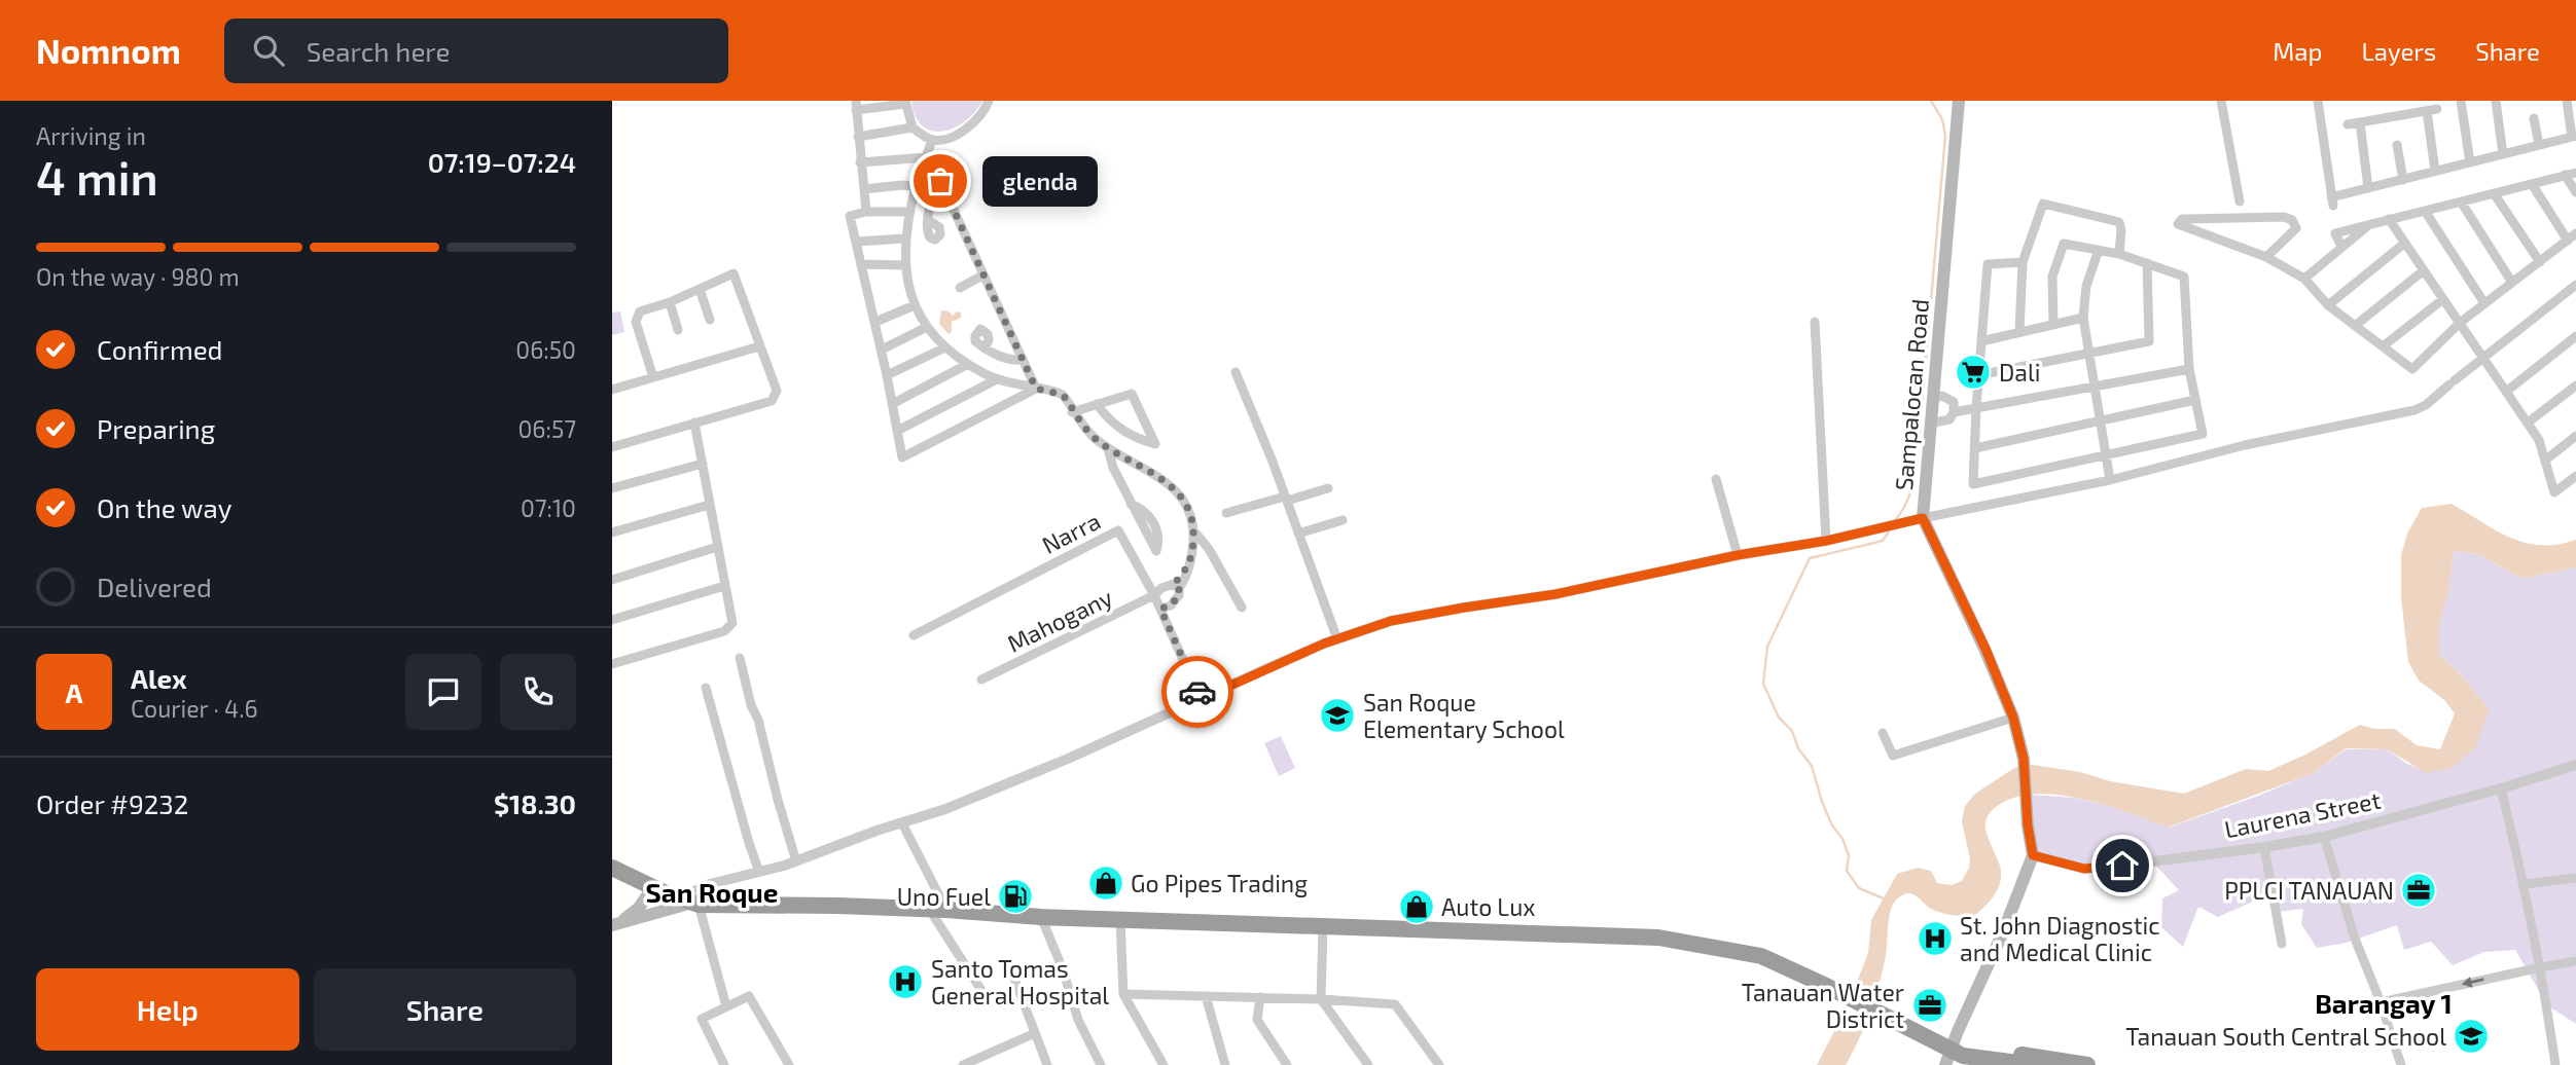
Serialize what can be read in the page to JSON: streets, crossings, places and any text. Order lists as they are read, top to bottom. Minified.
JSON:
{"streets":{"main road":["Sampalocan Road"],"street":["Narra","Mahogany","Laurena Street"]},"crossings":[["Sampalocan Road","Laurena Street"],["Narra","Mahogany"]],"districts":["San Roque","Barangay 1"],"places":{"other":["glenda"],"supermarket":["Dali"],"school or university":["San Roque Elementary School","Tanauan South Central School"],"shop":["Go Pipes Trading","Auto Lux"],"office":["PPLCI TANAUAN","Tanauan Water District"],"fuel station":["Uno Fuel"],"hospital":["St. John Diagnostic and Medical Clinic","Santo Tomas General Hospital"]},"page":{"header":"Nomnom","search":"Search here","nav":["Map","Layers","Share"],"heading":["4 min","Arriving in","07:19–07:24"],"panel":["Alex","Courier · 4.6","Order #9232","$18.30"],"bubble":"glenda","bar":"On the way · 980 m","list":[["Confirmed","06:50"],["Preparing","06:57"],["On the way","07:10"],"Delivered"],"round":"A","buttons":["Help","Share"]}}
